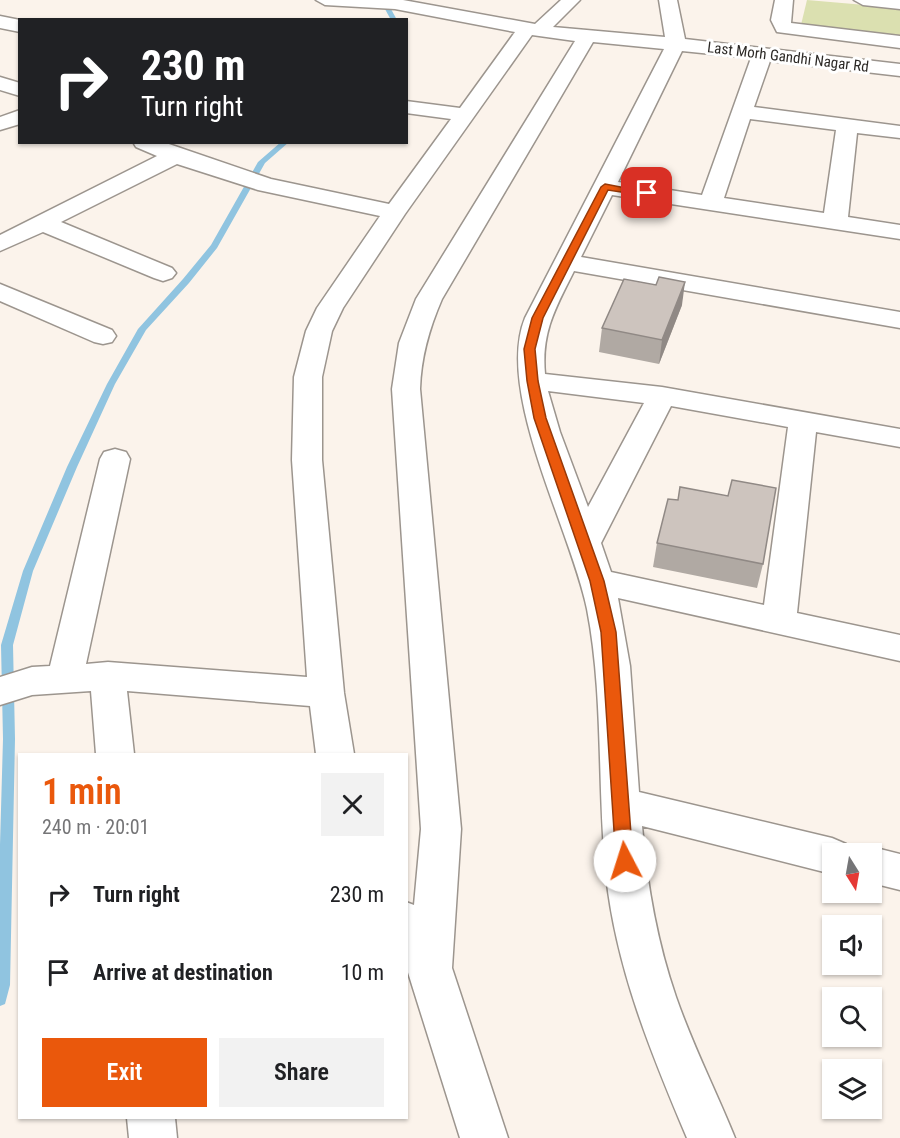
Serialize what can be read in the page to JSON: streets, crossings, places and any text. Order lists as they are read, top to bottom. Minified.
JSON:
{"streets":{"street":["Last Morh Gandhi Nagar Rd"]},"north":"bottom","page":{"turn":["230 m","Turn right"],"heading":["1 min","240 m · 20:01"],"list":[{"name":"Turn right","value":"230 m"},{"name":"Arrive at destination","value":"10 m"}],"buttons":["Exit","Share"]}}
